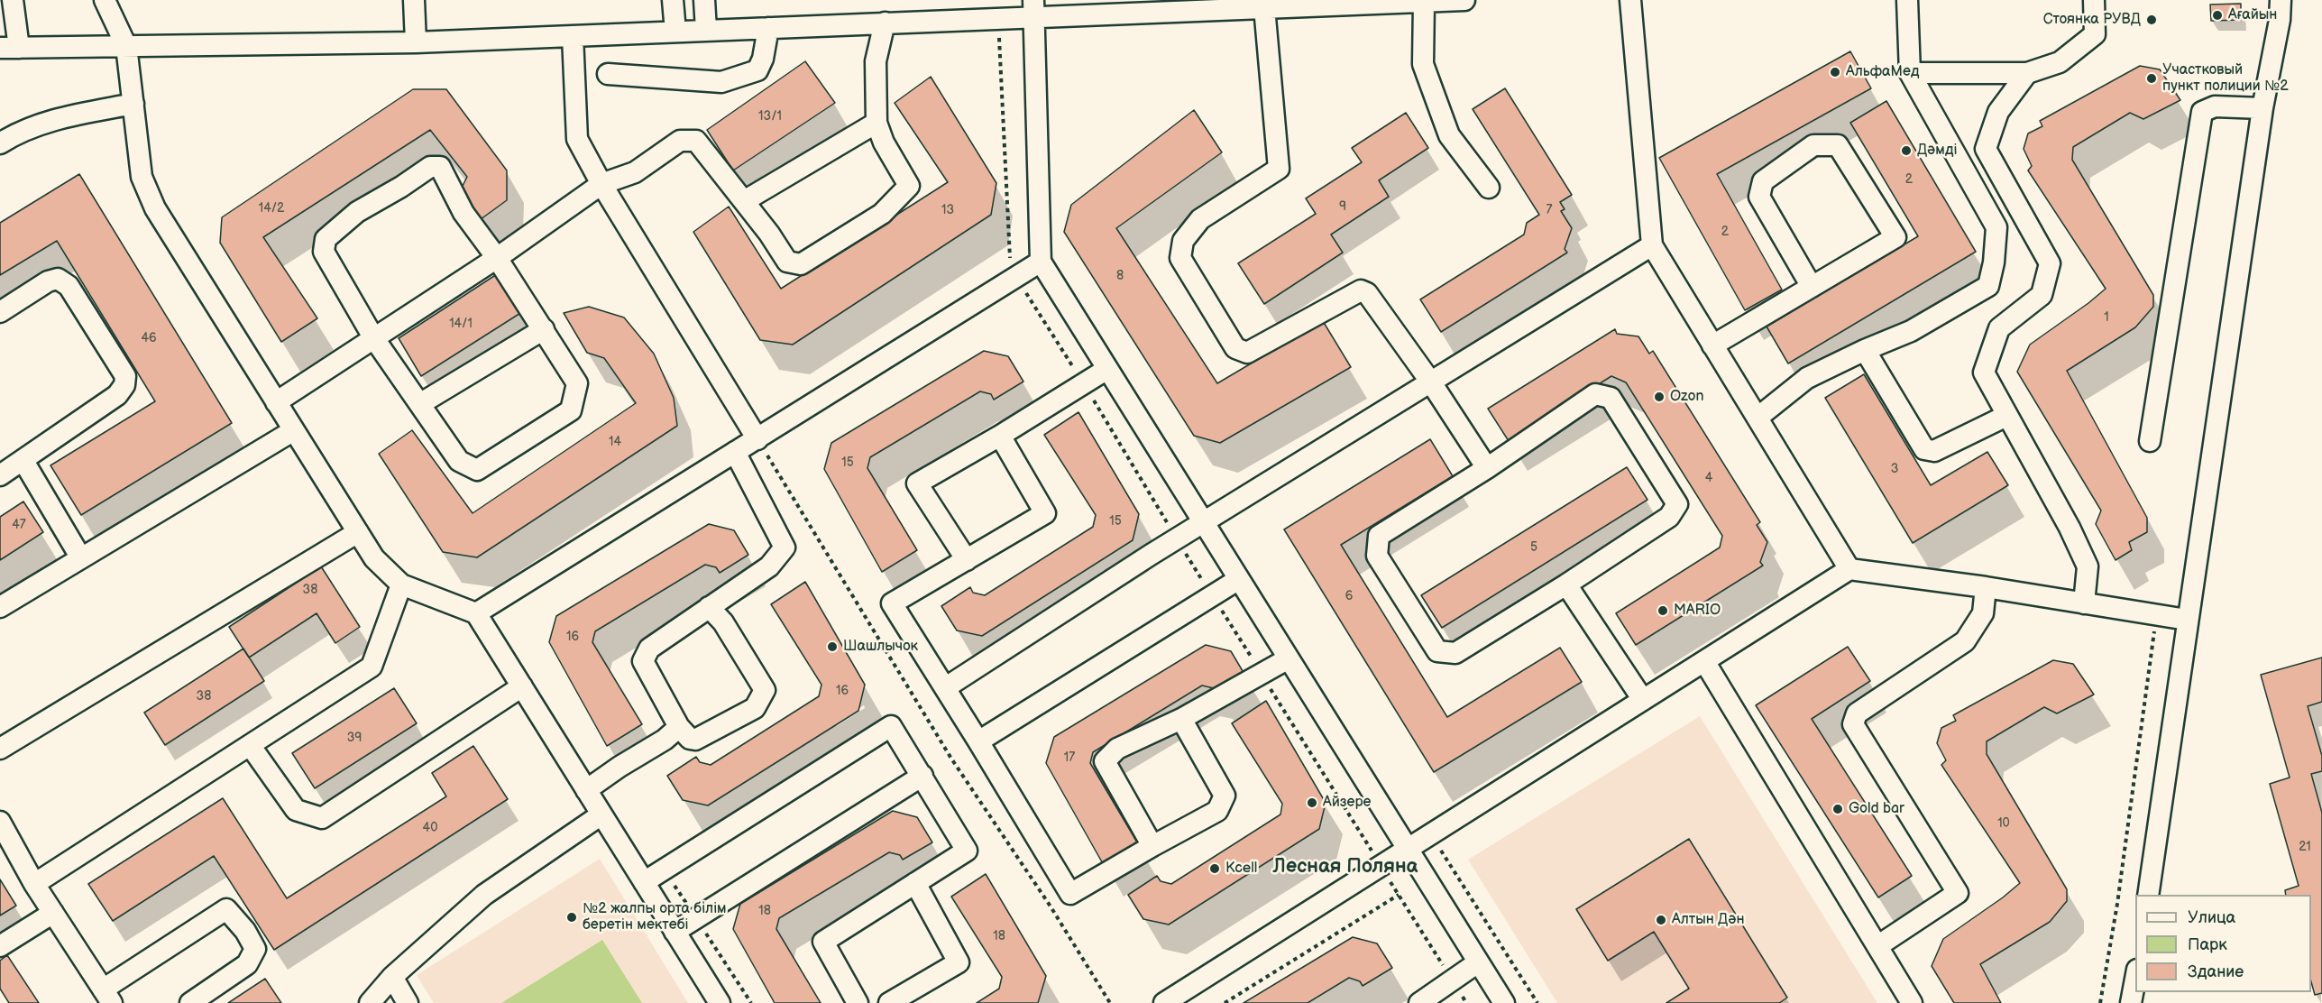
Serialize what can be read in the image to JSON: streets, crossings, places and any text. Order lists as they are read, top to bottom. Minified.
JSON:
{"districts":["Лесная Поляна"],"places":["Ағайын","Стоянка РУВД","АльфаМед","Участковый пункт полиции №2","Дәмді","Ozon","MARIO","Шашлычок","Айзере","Gold bar","Kcell","№2 жалпы орта білім беретін мектебі","Алтын Дән"],"house_numbers":["13/1","2","9","14/2","13","7","2","8","1","14/1","46","14","15","3","4","15","47","5","38","6","16","16","38","39","17","10","40","21","18","18"],"legend":["Улица","Парк","Здание"]}
